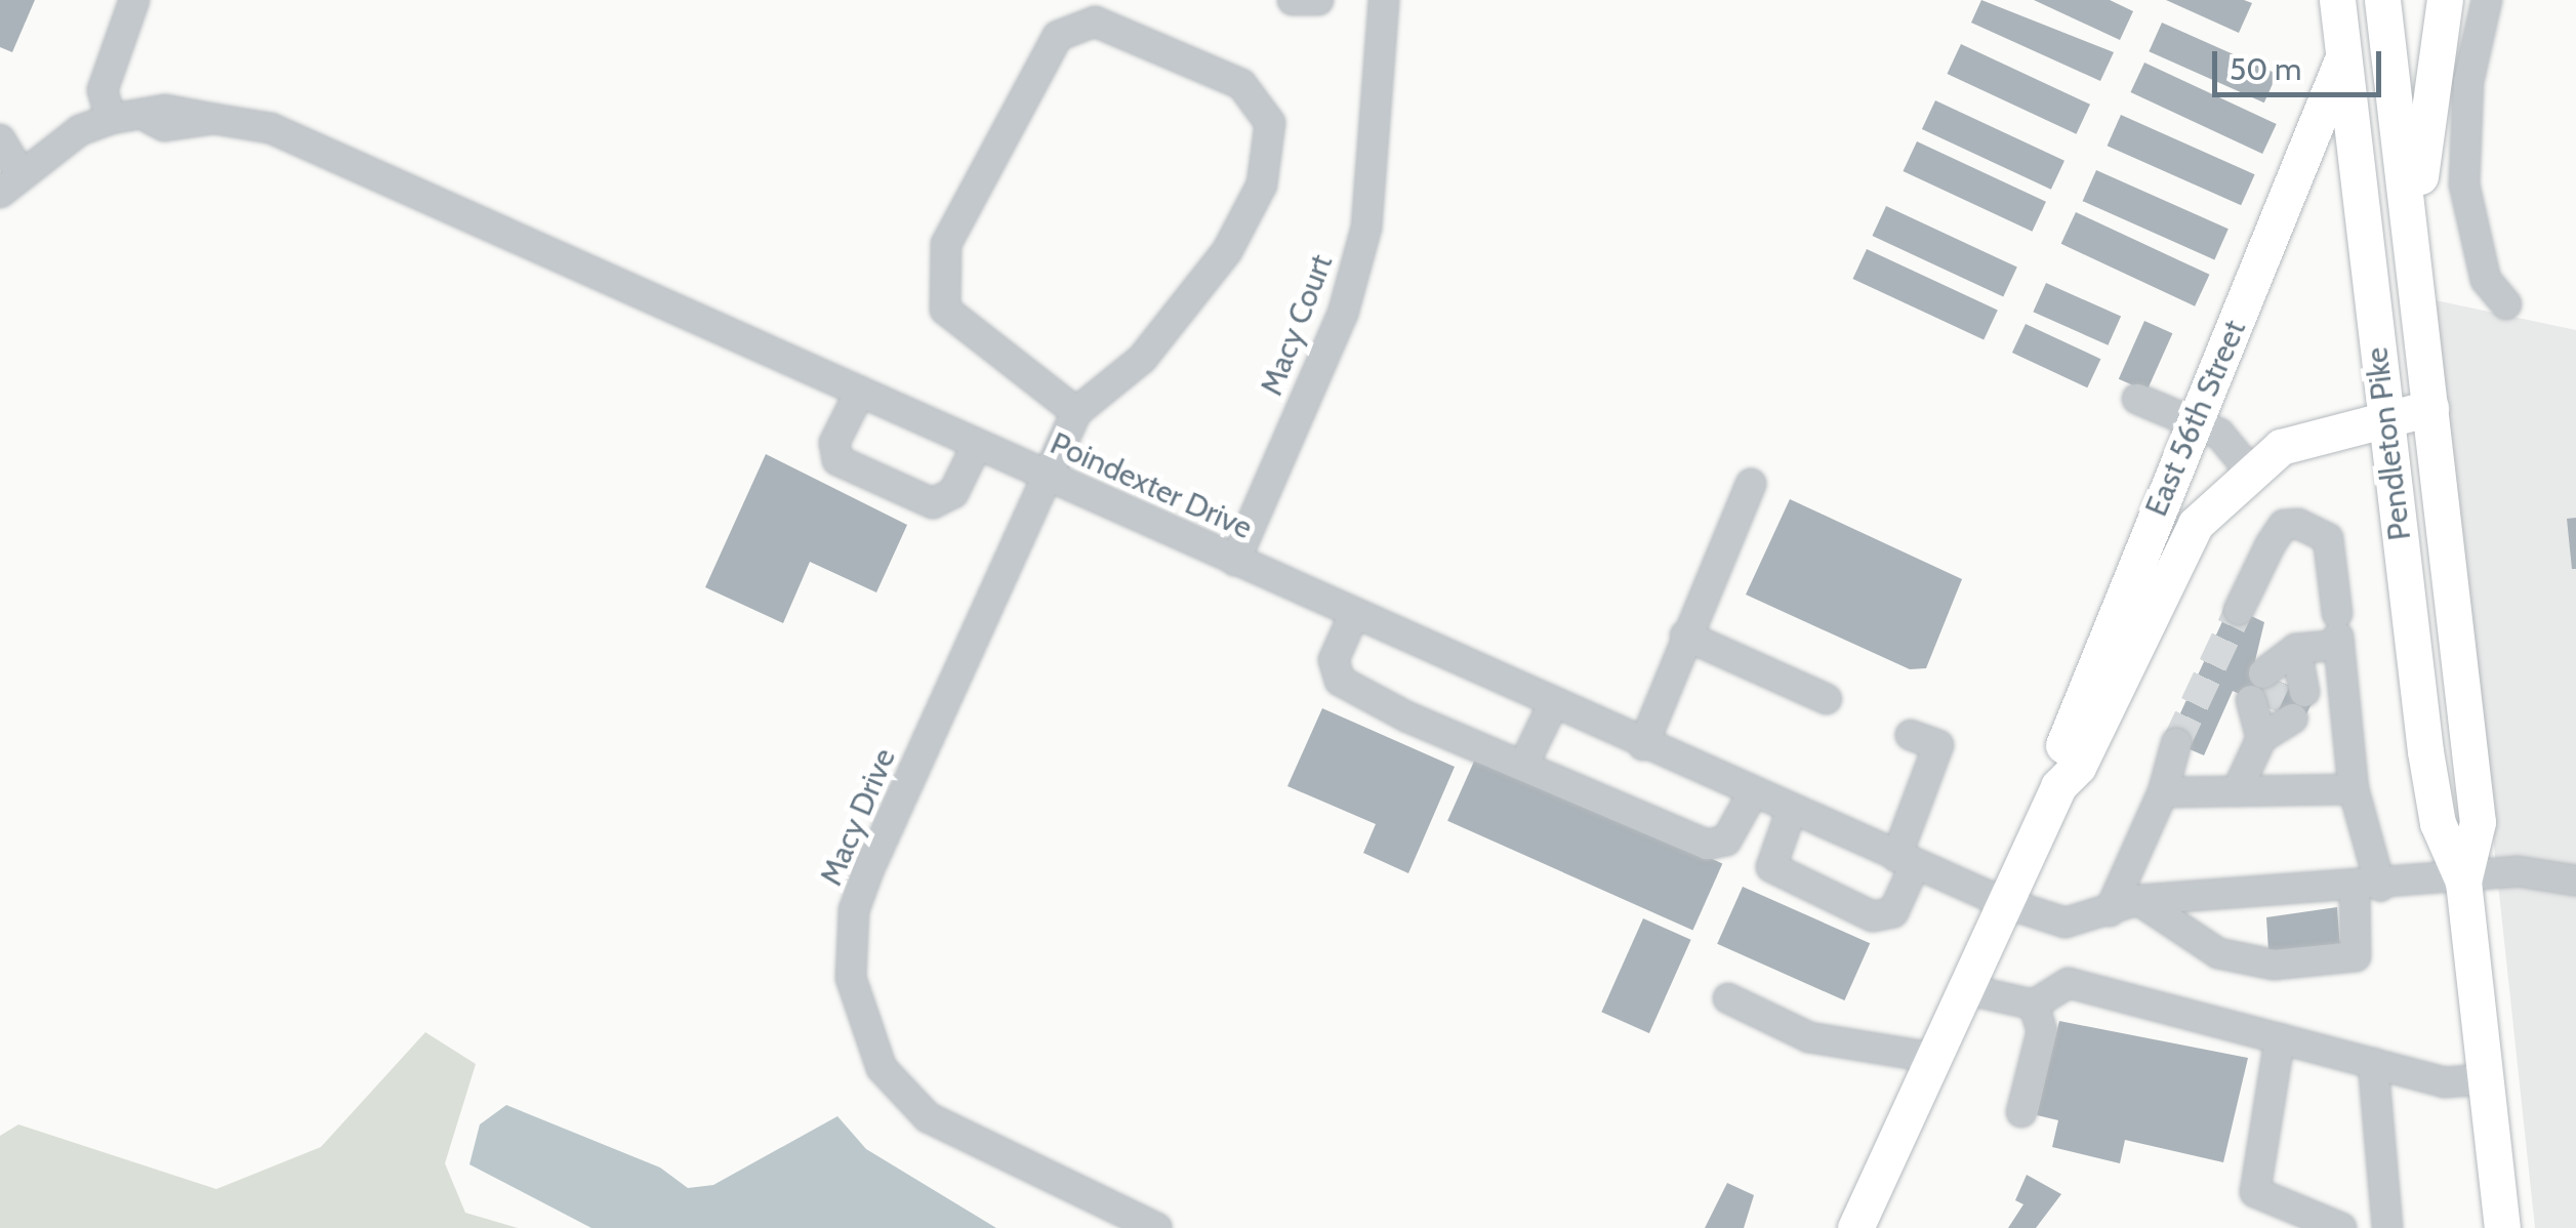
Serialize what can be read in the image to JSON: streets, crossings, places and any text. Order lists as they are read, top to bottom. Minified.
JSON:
{"streets":{"main road":["East 56th Street","Pendleton Pike"],"street":["Macy Court","Poindexter Drive","Macy Drive"]},"crossings":[["Macy Court","Poindexter Drive"],["East 56th Street","Pendleton Pike"],["East 56th Street","Poindexter Drive"],["Poindexter Drive","Macy Drive"]],"scale_bar":"50 m"}
